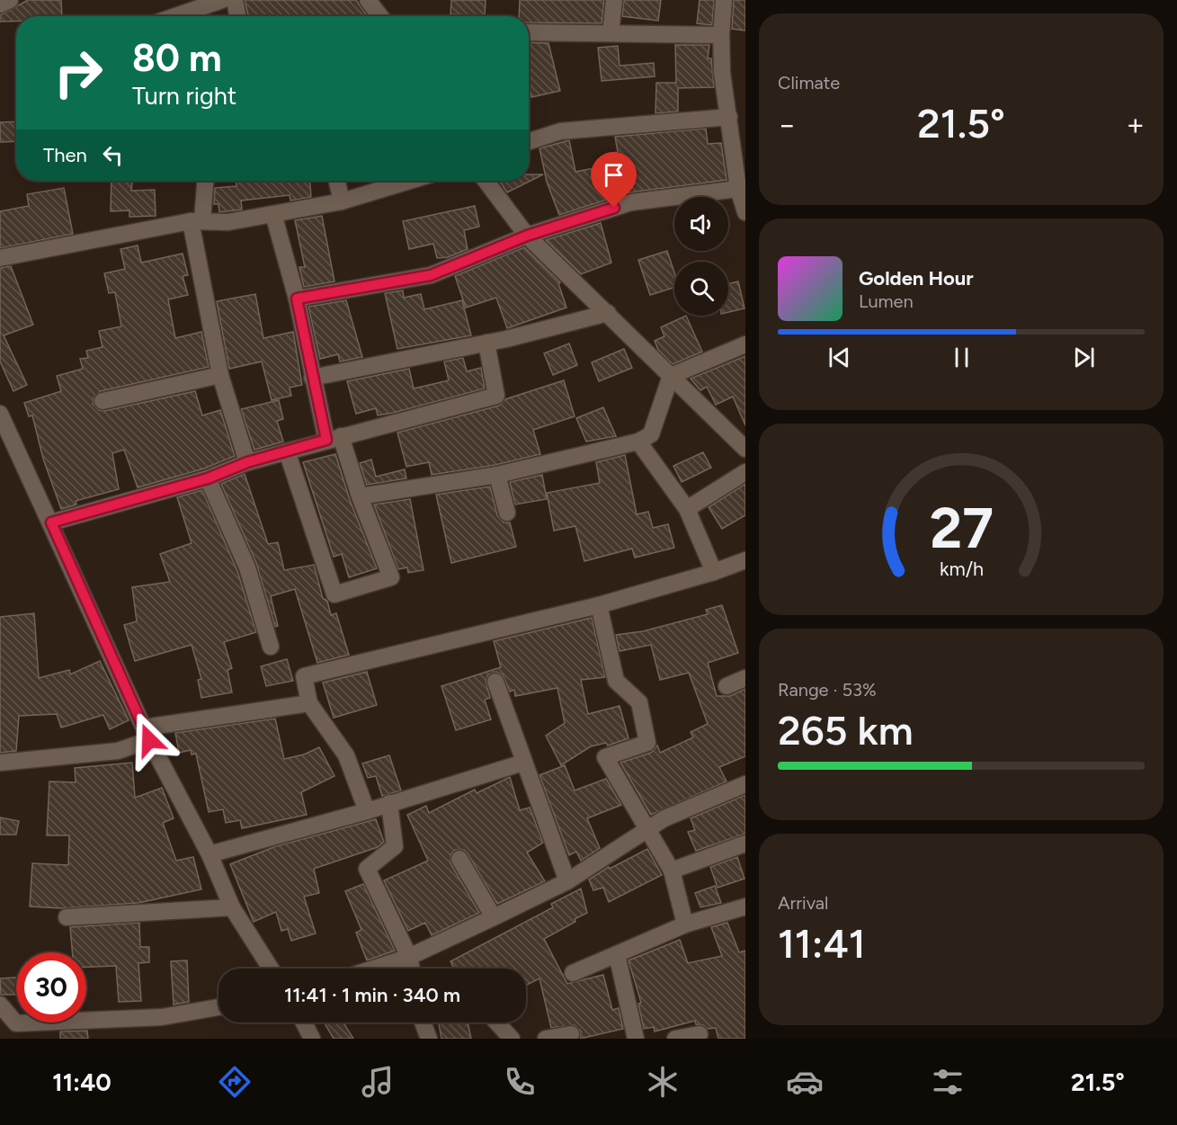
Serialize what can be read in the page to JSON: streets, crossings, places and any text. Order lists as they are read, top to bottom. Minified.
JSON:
{"page":{"tile":["Climate",["Range · 53%","265 km"],["Arrival","11:41"]],"turn":["80 m","Turn right"],"heat":["−","21.5°","+"],"then":"Then","song":["Golden Hour","Lumen"],"limit":"30","trip":"11:41 · 1 min · 340 m","tabs":["11:40","21.5°"],"gauge":["27","km/h"]}}
